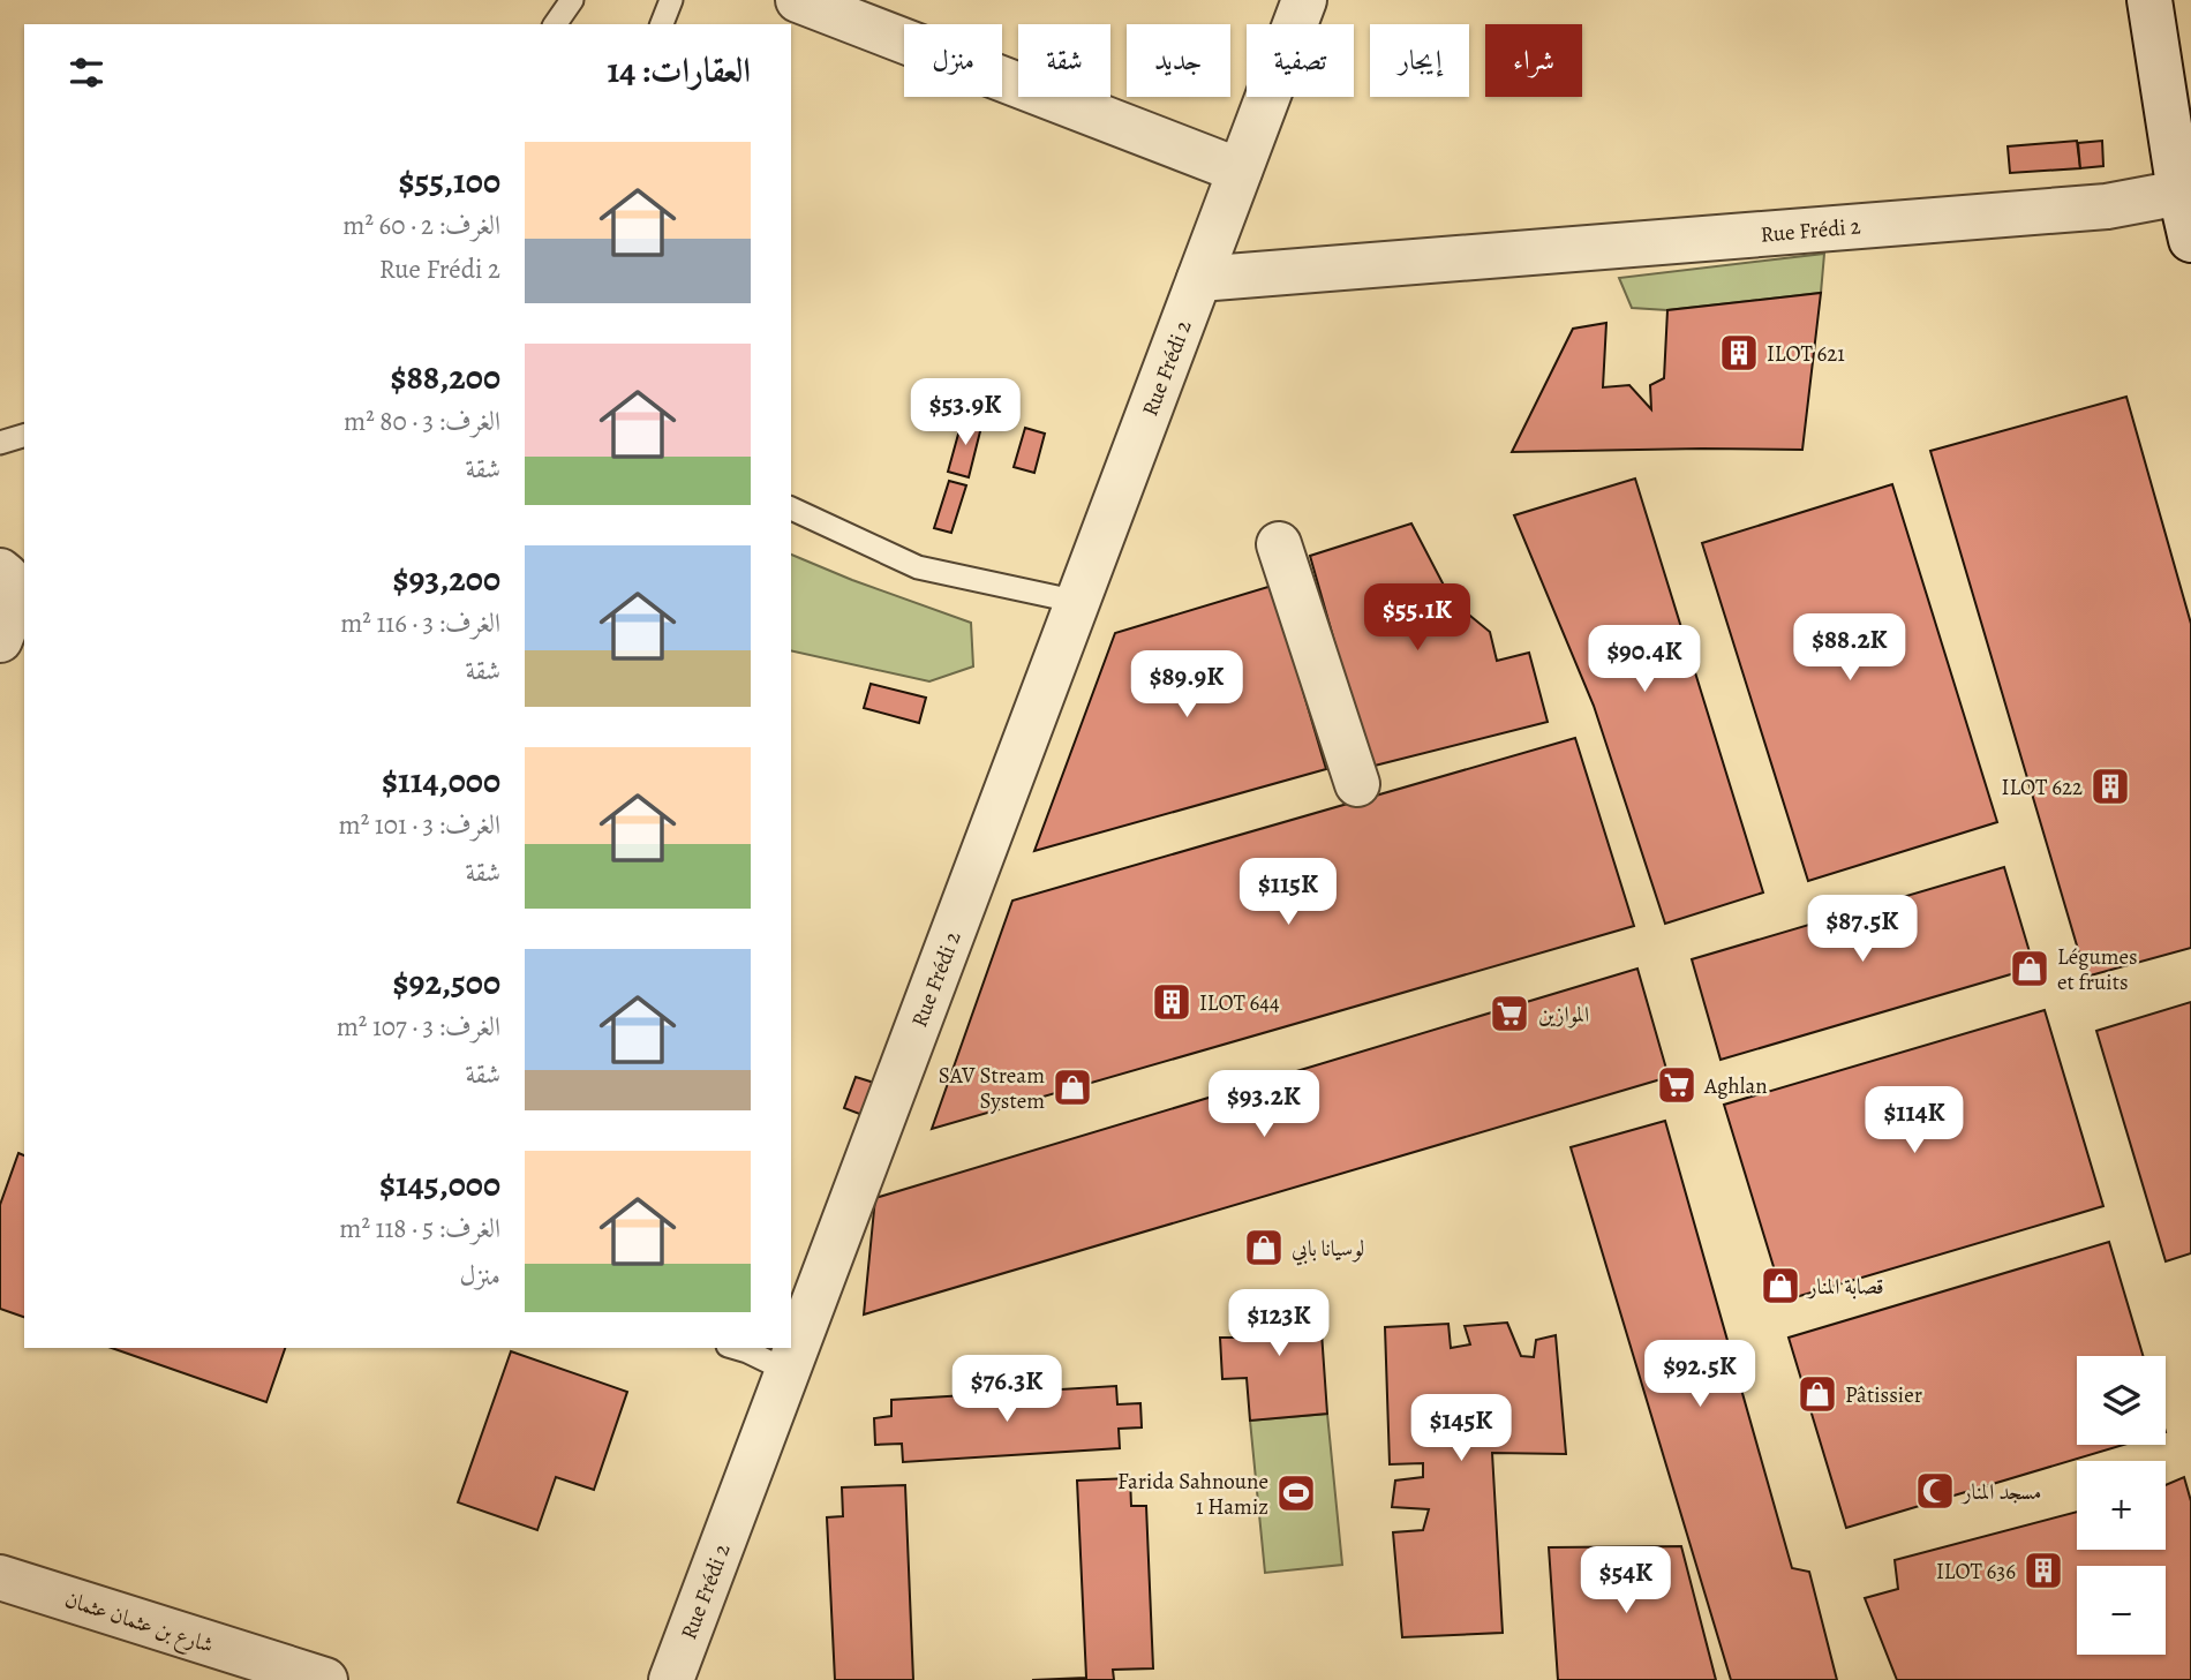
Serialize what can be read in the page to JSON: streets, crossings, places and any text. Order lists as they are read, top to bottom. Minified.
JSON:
{"streets":{"street":["Rue Frédi 2","شارع بن عثمان عثمان"]},"places":{"building":["ILOT 621","ILOT 622","ILOT 644","ILOT 636"],"shop":["Légumes et fruits","SAV Stream System","لوسيانا بابي","قصابة المنار","Pâtissier"],"supermarket":["الموازين","Aghlan"],"mosque":["مسجد المنار"],"sports":["Farida Sahnoune 1 Hamiz"]},"page":{"chip":["شراء","إيجار","تصفية","جديد","شقة","منزل"],"heading":"العقارات: 14","list":[{"name":"$55,100","note":"الغرف: 2 · 60 m² · Rue Frédi 2"},{"name":"$88,200","note":"الغرف: 3 · 80 m² · شقة"},{"name":"$93,200","note":"الغرف: 3 · 116 m² · شقة"},{"name":"$114,000","note":"الغرف: 3 · 101 m² · شقة"},{"name":"$92,500","note":"الغرف: 3 · 107 m² · شقة"},{"name":"$145,000","note":"الغرف: 5 · 118 m² · منزل"}],"price":["$53.9K","$55.1K","$88.2K","$90.4K","$89.9K","$115K","$87.5K","$93.2K","$114K","$123K","$92.5K","$76.3K","$145K","$54K"],"map_buttons":["+","−"]}}
